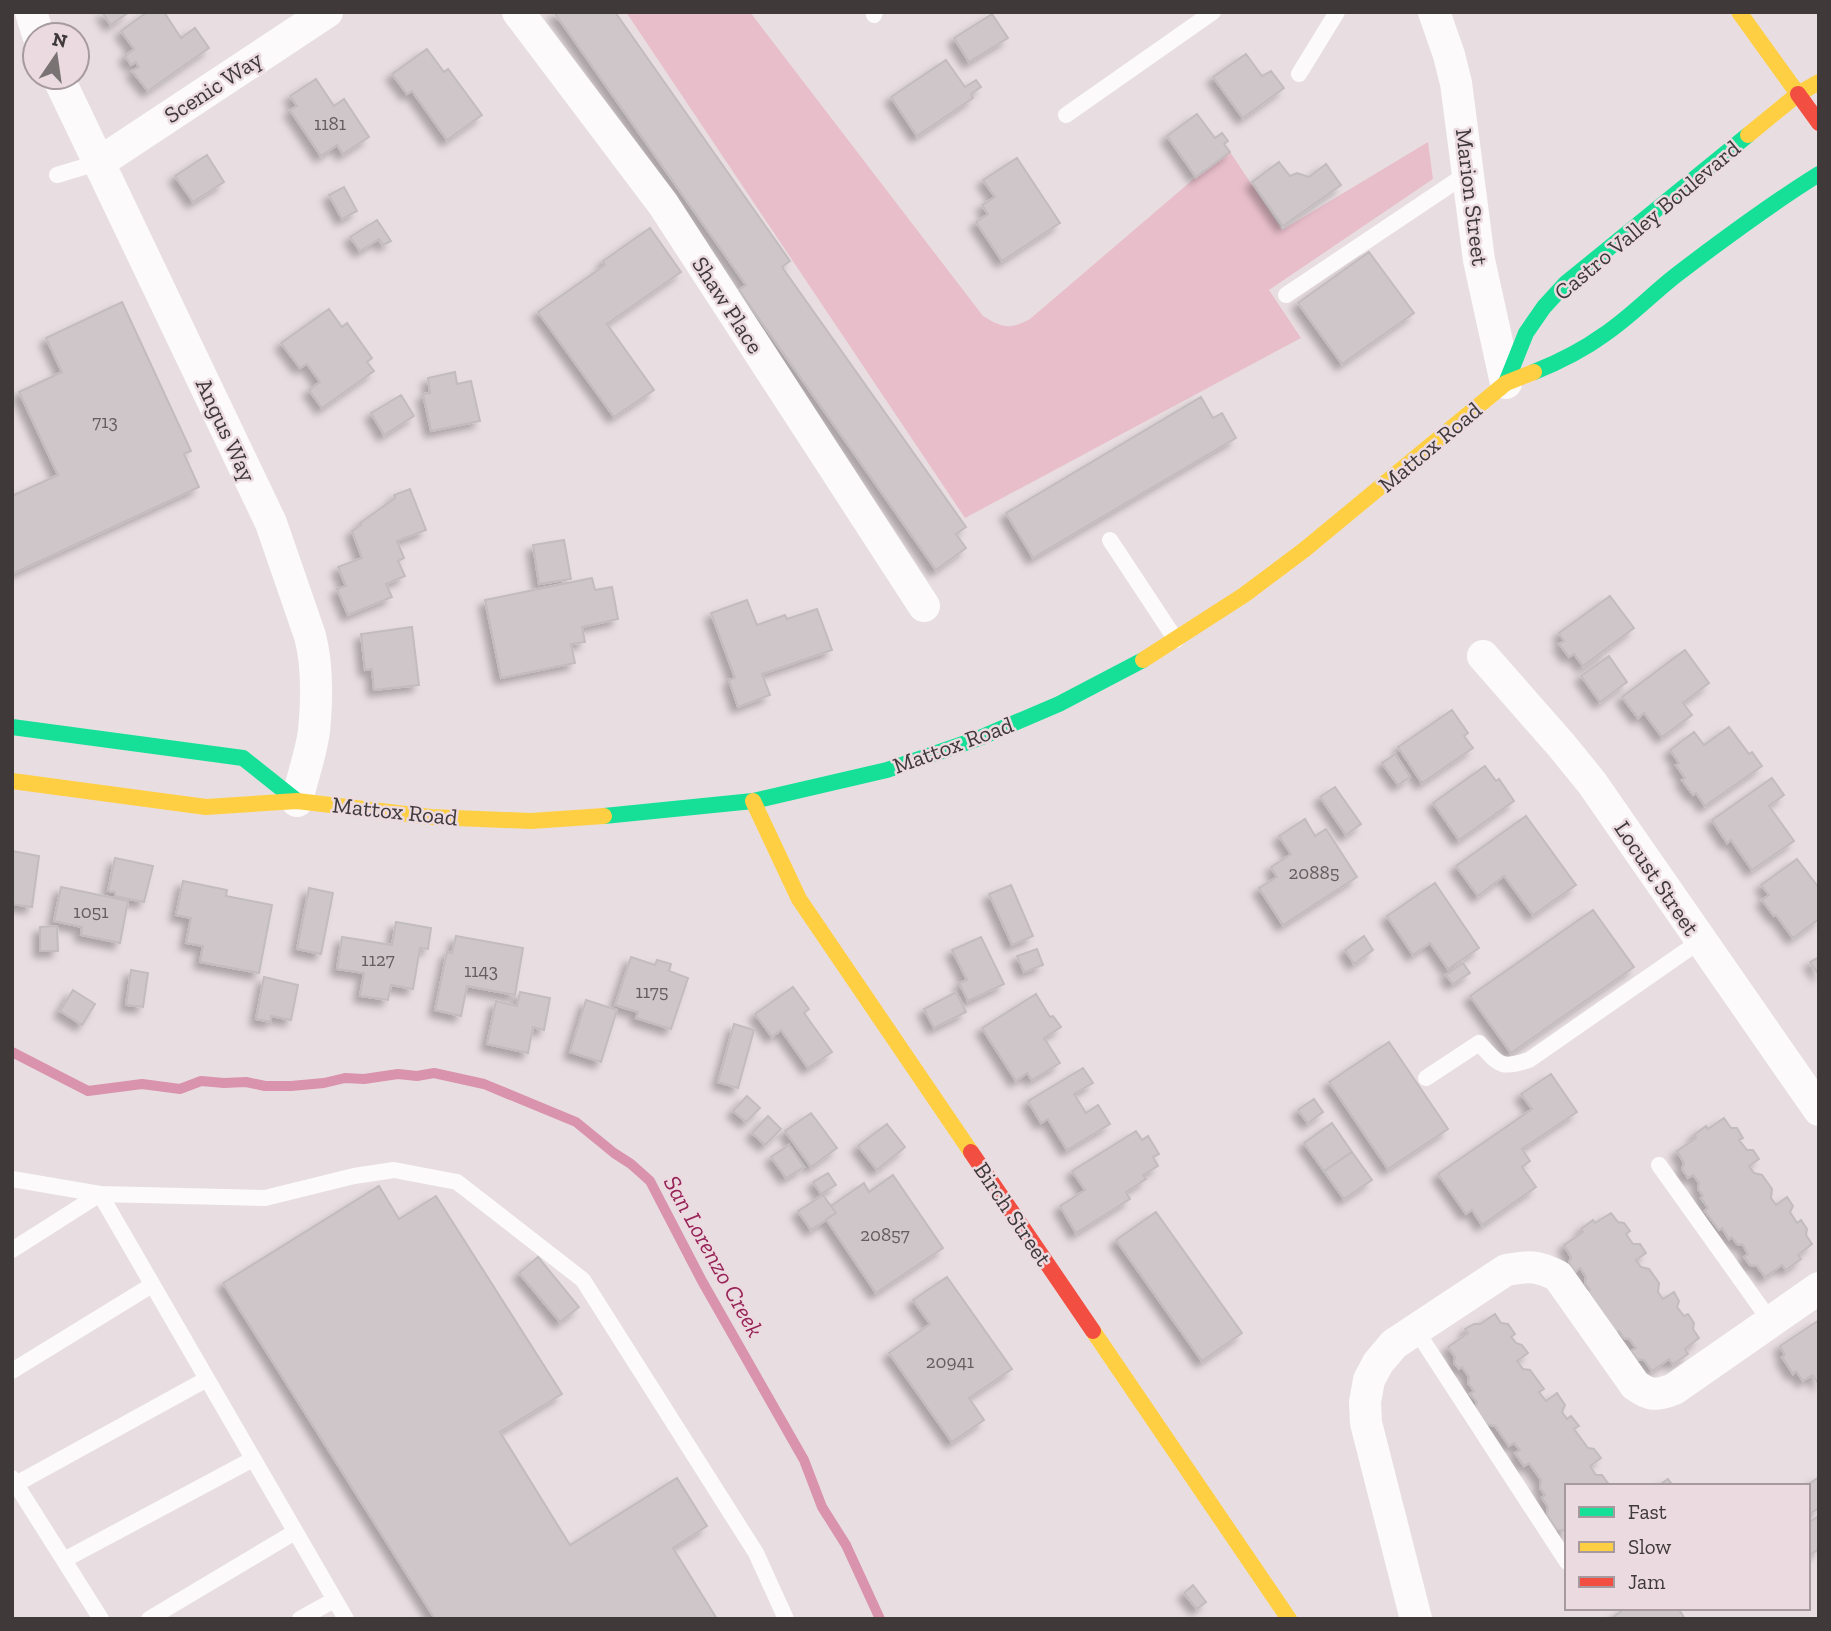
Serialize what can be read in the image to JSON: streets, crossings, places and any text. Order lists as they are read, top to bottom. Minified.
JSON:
{"streets":{"main road":["Castro Valley Boulevard","Mattox Road","Birch Street"],"street":["Scenic Way","Marion Street","Shaw Place","Angus Way","Locust Street"]},"crossings":[["Scenic Way","Angus Way"],["Marion Street","Castro Valley Boulevard"],["Marion Street","Mattox Road"],["Castro Valley Boulevard","Mattox Road"],["Angus Way","Mattox Road"],["Mattox Road","Birch Street"]],"water":["San Lorenzo Creek"],"house_numbers":["1181","713","20885","1051","1127","1143","1175","20857","20941"],"legend":["Fast","Slow","Jam"],"north":"top"}
